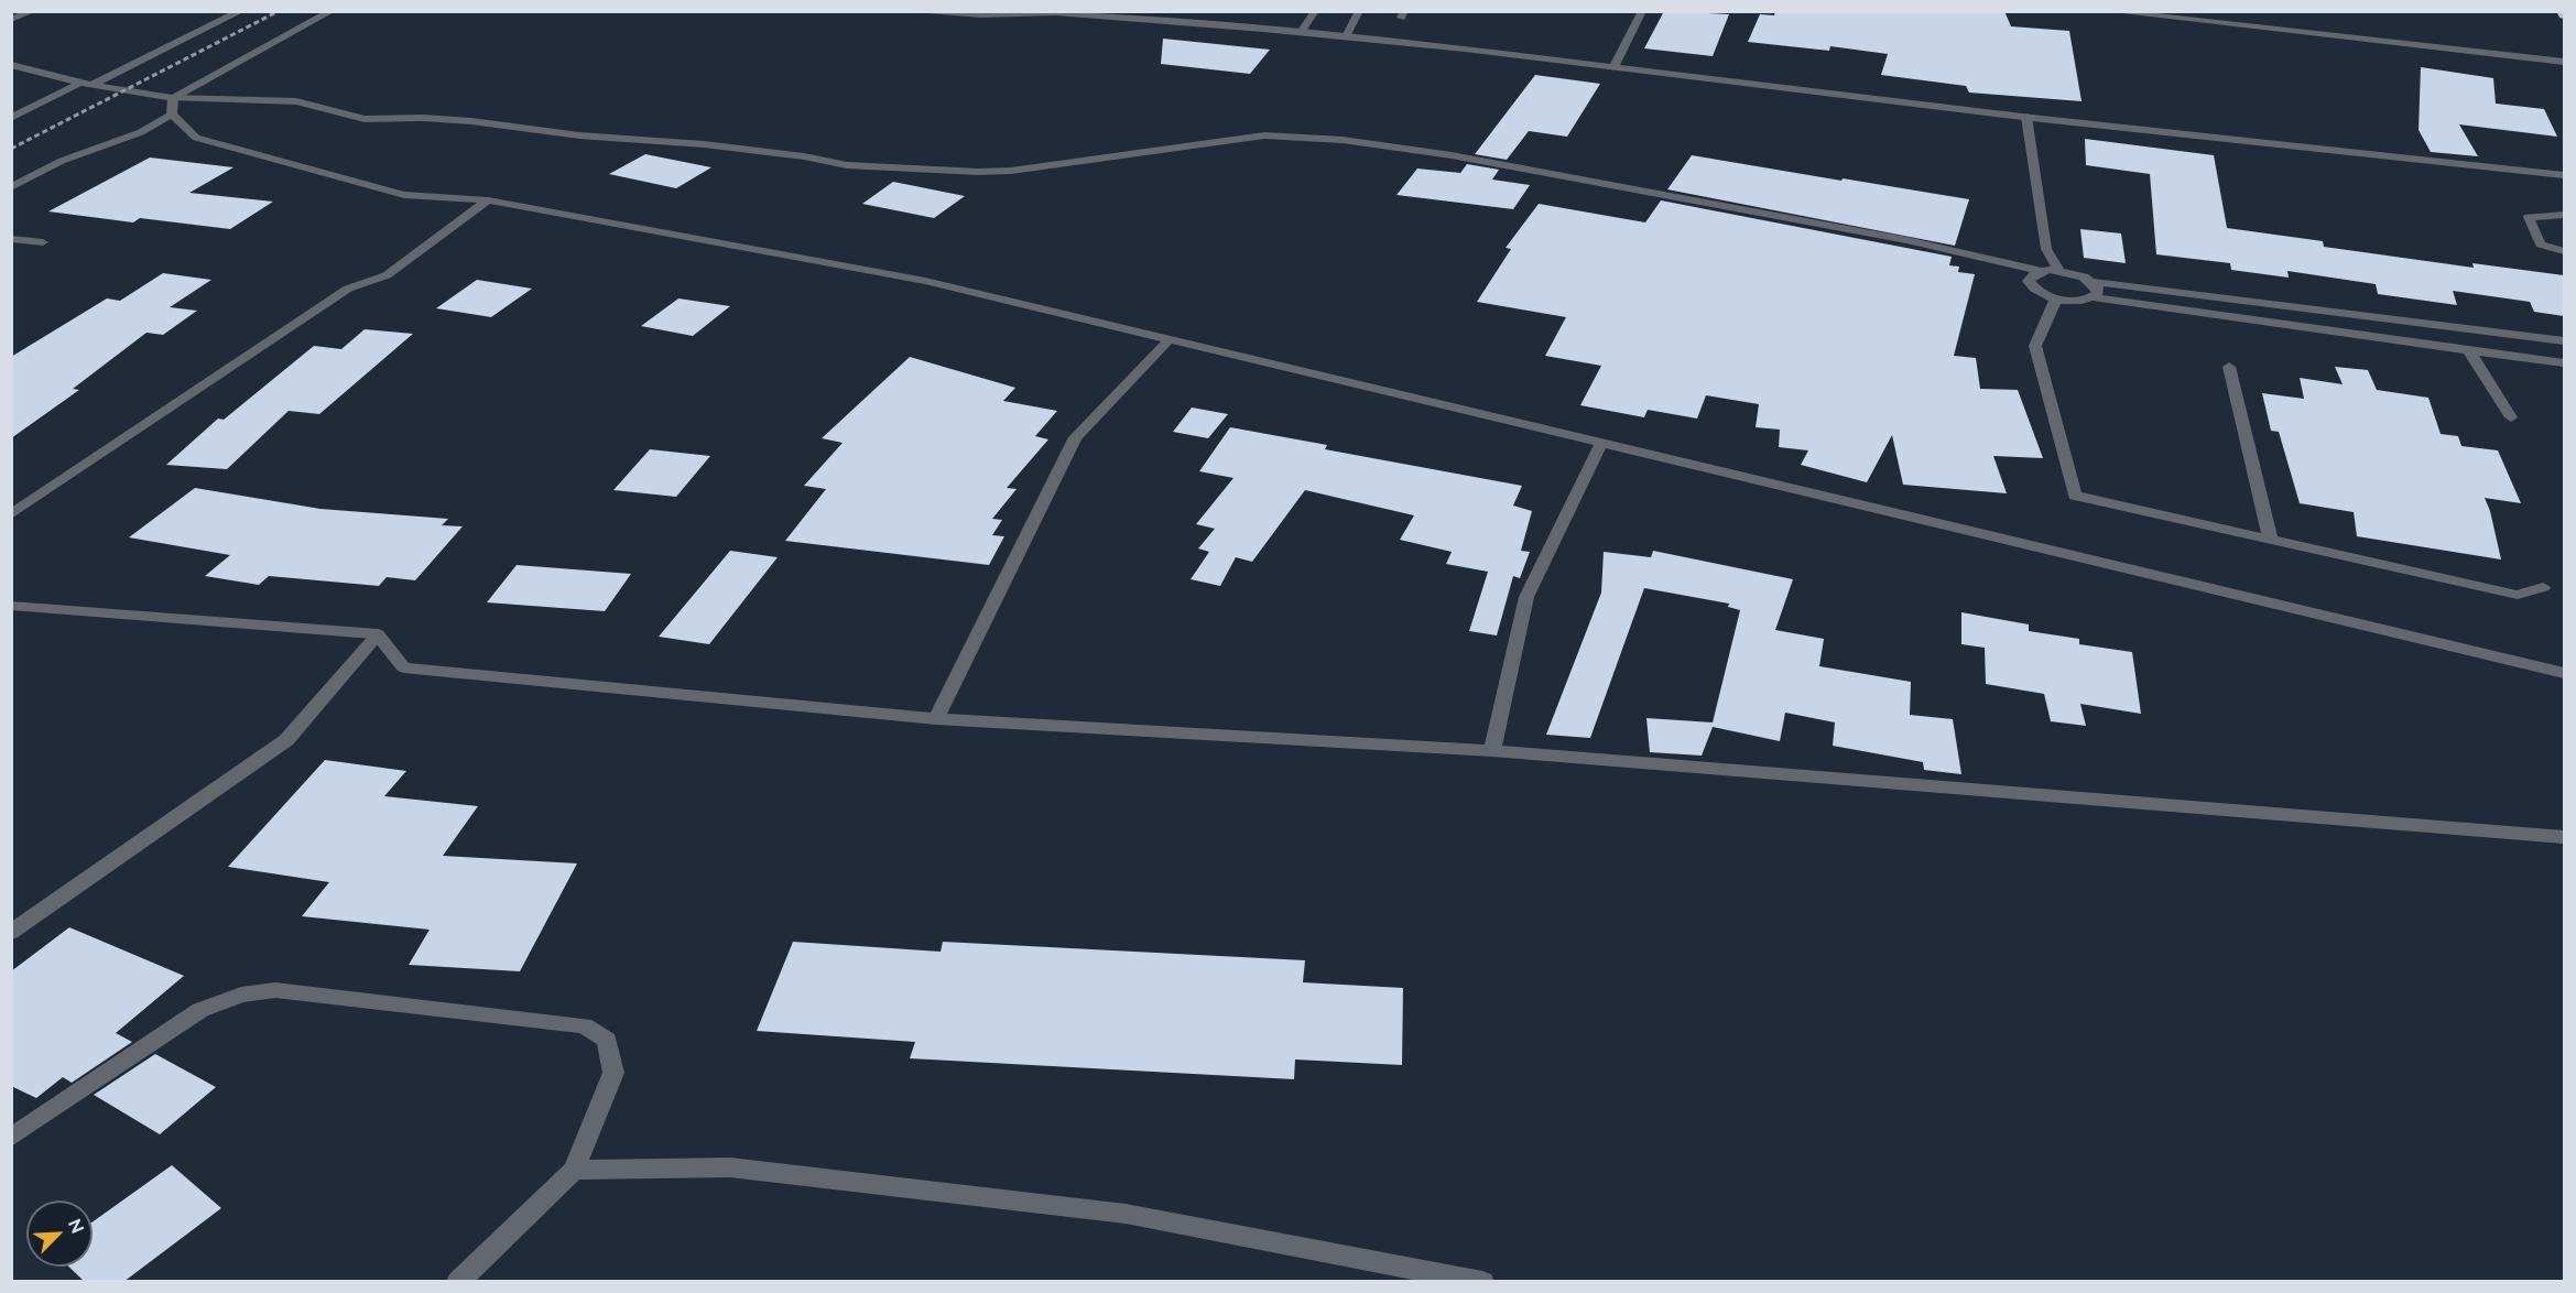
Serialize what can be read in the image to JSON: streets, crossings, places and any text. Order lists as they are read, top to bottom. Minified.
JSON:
{"north":"top right"}
